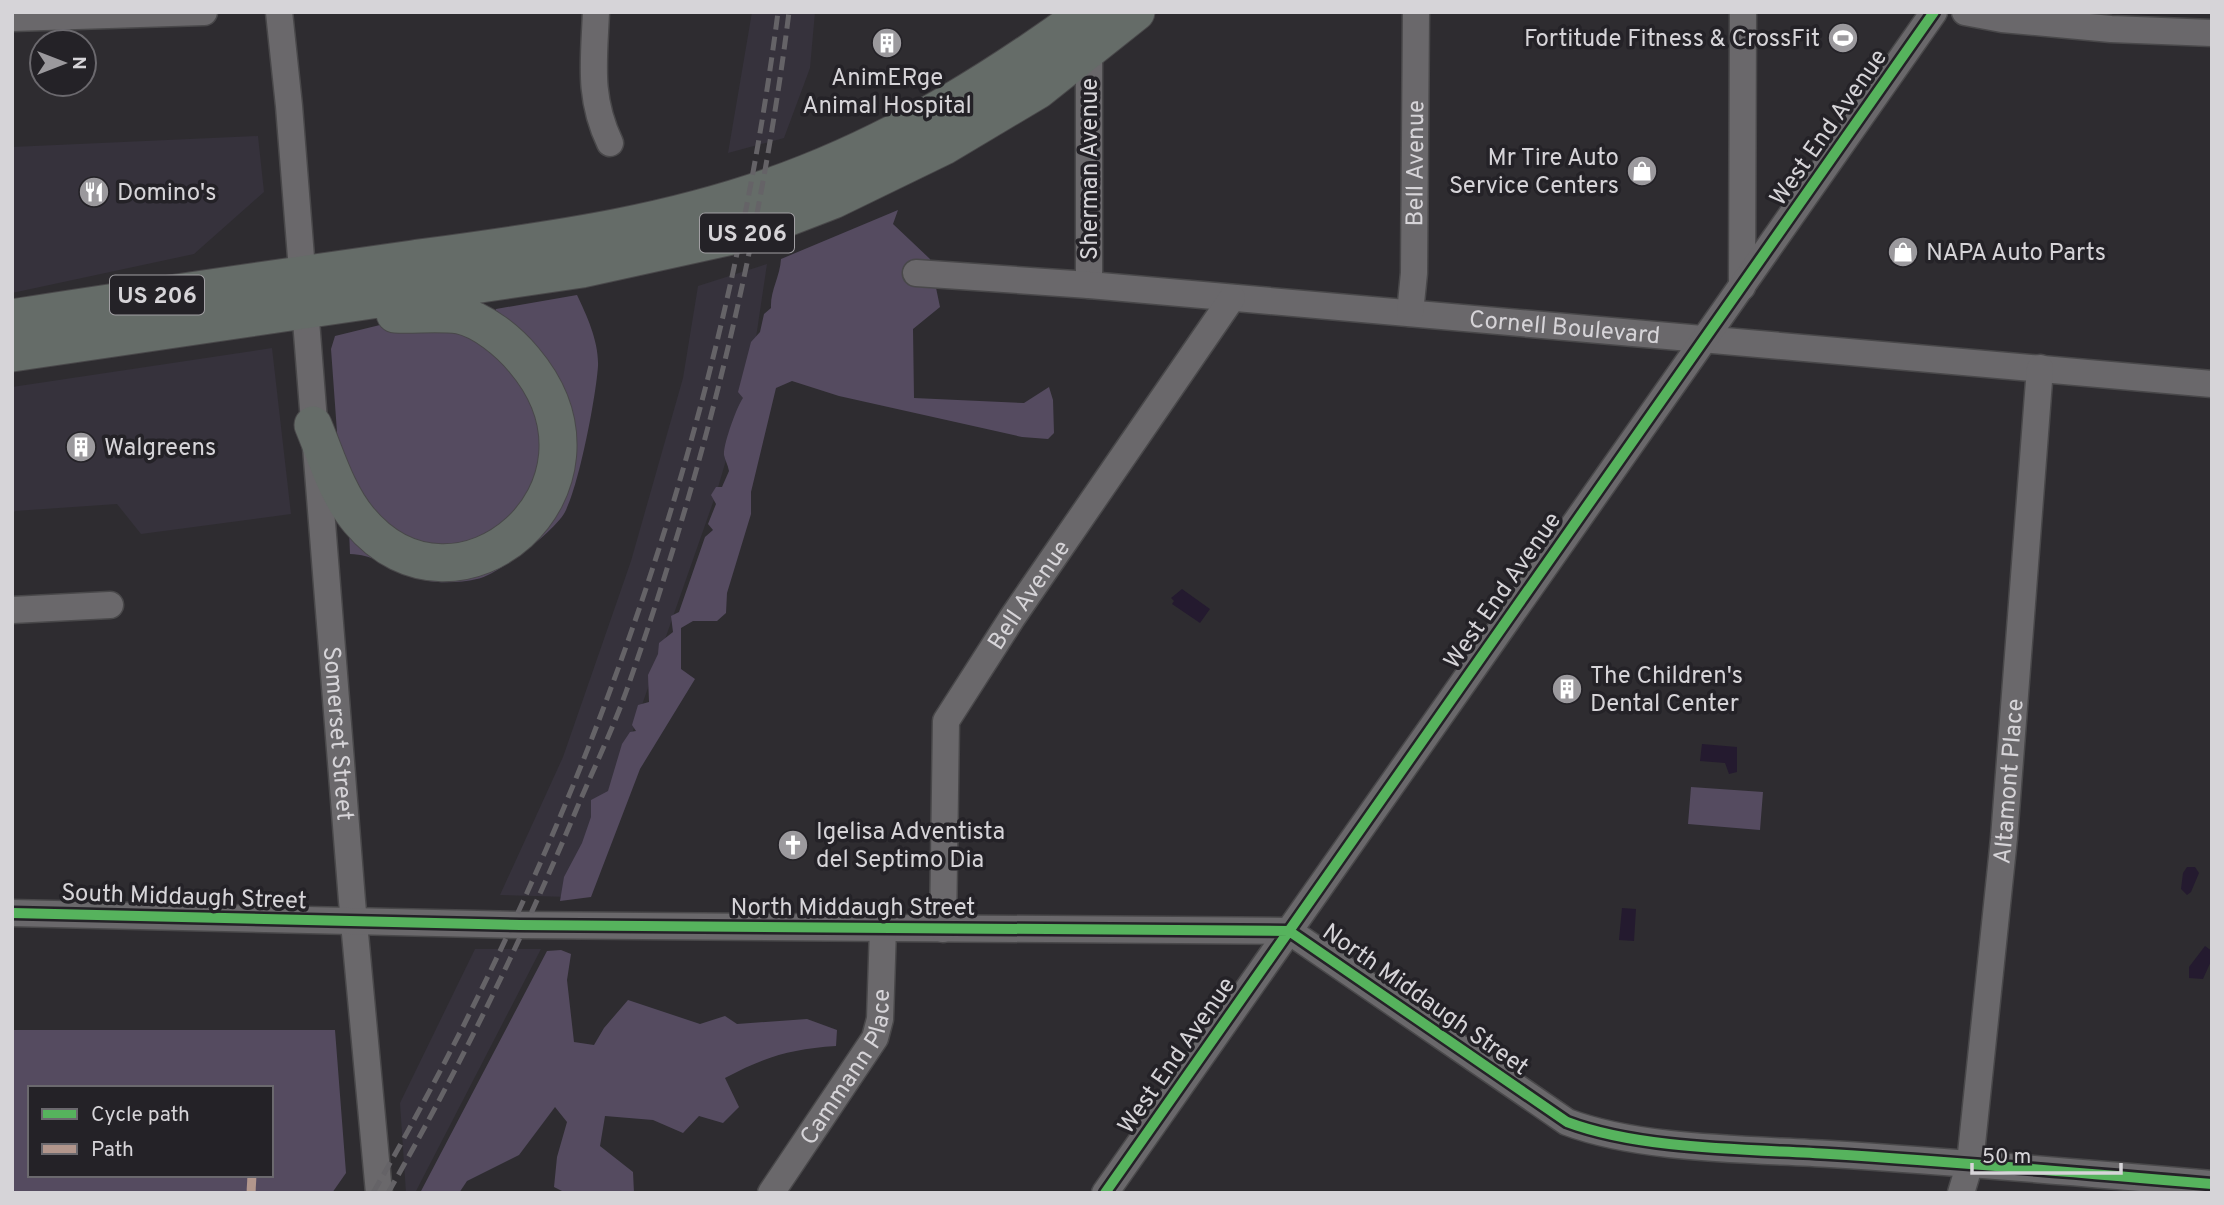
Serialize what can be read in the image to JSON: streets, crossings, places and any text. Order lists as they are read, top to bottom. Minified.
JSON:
{"streets":{"highway":["US 206"],"street":["West End Avenue","Bell Avenue","Sherman Avenue","Cornell Boulevard","Somerset Street","Altamont Place","South Middaugh Street","North Middaugh Street","Cammann Place"]},"crossings":[["West End Avenue","Cornell Boulevard"],["West End Avenue","North Middaugh Street"],["Bell Avenue","Cornell Boulevard"],["Bell Avenue","North Middaugh Street"],["Sherman Avenue","US 206"],["Sherman Avenue","Cornell Boulevard"],["US 206","Somerset Street"],["Cornell Boulevard","Altamont Place"],["Somerset Street","South Middaugh Street"],["Somerset Street","North Middaugh Street"],["Altamont Place","North Middaugh Street"],["South Middaugh Street","North Middaugh Street"],["North Middaugh Street","Cammann Place"]],"places":{"sports":["Fortitude Fitness & CrossFit"],"building":["AnimERge Animal Hospital","Walgreens","The Children's Dental Center"],"shop":["Mr Tire Auto Service Centers","NAPA Auto Parts"],"restaurant":["Domino's"],"church":["Igelisa Adventista del Septimo Dia"]},"legend":["Cycle path","Path"],"scale_bar":"50 m","north":"right"}
